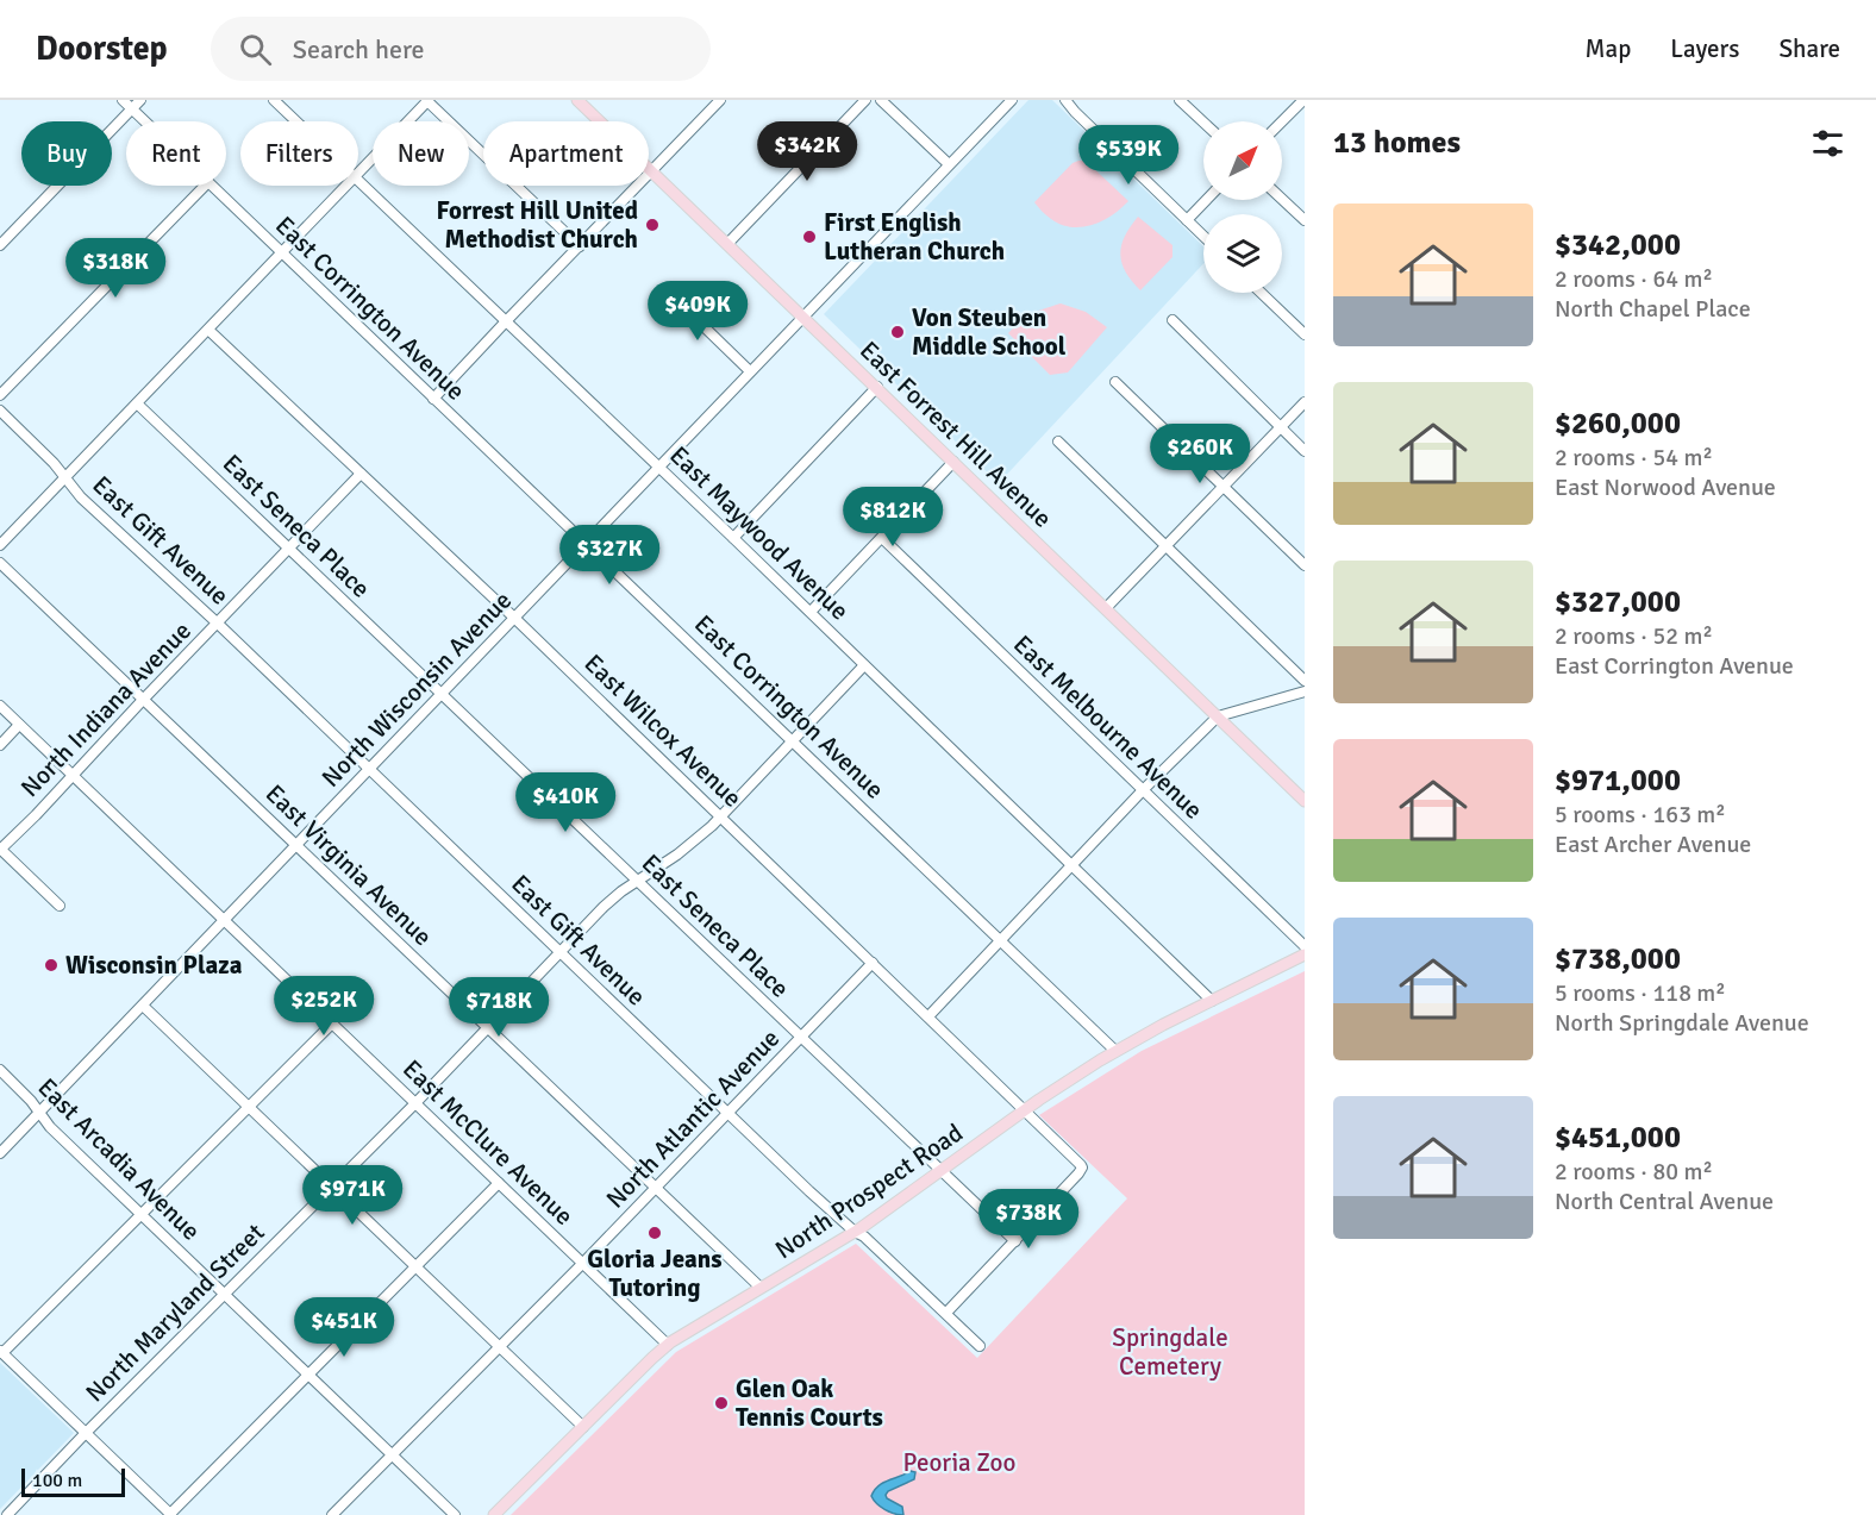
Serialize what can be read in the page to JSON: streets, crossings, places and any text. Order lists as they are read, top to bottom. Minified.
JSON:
{"streets":{"main road":["East Forrest Hill Avenue","North Prospect Road"],"street":["East Corrington Avenue","East Seneca Place","East Maywood Avenue","East Gift Avenue","North Wisconsin Avenue","North Indiana Avenue","East Melbourne Avenue","East Wilcox Avenue","East Virginia Avenue","North Atlantic Avenue","East McClure Avenue","East Arcadia Avenue","North Maryland Street"]},"crossings":[["East Corrington Avenue","North Wisconsin Avenue"],["East Corrington Avenue","North Prospect Road"],["East Corrington Avenue","North Maryland Street"],["East Forrest Hill Avenue","North Wisconsin Avenue"],["East Seneca Place","North Wisconsin Avenue"],["East Seneca Place","North Indiana Avenue"],["East Seneca Place","East Wilcox Avenue"],["East Seneca Place","North Atlantic Avenue"],["East Seneca Place","North Prospect Road"],["East Seneca Place","North Maryland Street"],["East Maywood Avenue","North Wisconsin Avenue"],["East Maywood Avenue","North Prospect Road"],["East Maywood Avenue","North Maryland Street"],["East Gift Avenue","North Wisconsin Avenue"],["East Gift Avenue","North Indiana Avenue"],["East Gift Avenue","North Atlantic Avenue"],["East Gift Avenue","North Prospect Road"],["East Gift Avenue","North Maryland Street"],["North Wisconsin Avenue","East Wilcox Avenue"],["North Wisconsin Avenue","East Virginia Avenue"],["North Wisconsin Avenue","East McClure Avenue"],["North Wisconsin Avenue","East Arcadia Avenue"],["North Indiana Avenue","East Wilcox Avenue"],["North Indiana Avenue","East Virginia Avenue"],["North Indiana Avenue","East McClure Avenue"],["East Wilcox Avenue","North Atlantic Avenue"],["East Wilcox Avenue","North Prospect Road"],["East Wilcox Avenue","North Maryland Street"],["East Virginia Avenue","North Atlantic Avenue"],["East Virginia Avenue","North Prospect Road"],["East Virginia Avenue","North Maryland Street"],["North Atlantic Avenue","East McClure Avenue"],["North Atlantic Avenue","East Arcadia Avenue"],["East McClure Avenue","North Prospect Road"],["East McClure Avenue","North Maryland Street"],["East Arcadia Avenue","North Maryland Street"]],"parks":["Springdale Cemetery","Peoria Zoo"],"places":["Forrest Hill United Methodist Church","First English Lutheran Church","Von Steuben Middle School","Wisconsin Plaza","Gloria Jeans Tutoring","Glen Oak Tennis Courts"],"scale_bar":"100 m","north":"top right","page":{"header":"Doorstep","search":"Search here","nav":["Map","Layers","Share"],"heading":"13 homes","price":["$342K","$539K","$318K","$409K","$260K","$812K","$327K","$410K","$252K","$718K","$971K","$738K","$451K"],"chip":["Buy","Rent","Filters","New","Apartment"],"list":[{"name":"$342,000","note":"2 rooms · 64 m² · North Chapel Place"},{"name":"$260,000","note":"2 rooms · 54 m² · East Norwood Avenue"},{"name":"$327,000","note":"2 rooms · 52 m² · East Corrington Avenue"},{"name":"$971,000","note":"5 rooms · 163 m² · East Archer Avenue"},{"name":"$738,000","note":"5 rooms · 118 m² · North Springdale Avenue"},{"name":"$451,000","note":"2 rooms · 80 m² · North Central Avenue"}],"scale":"100 m"}}
